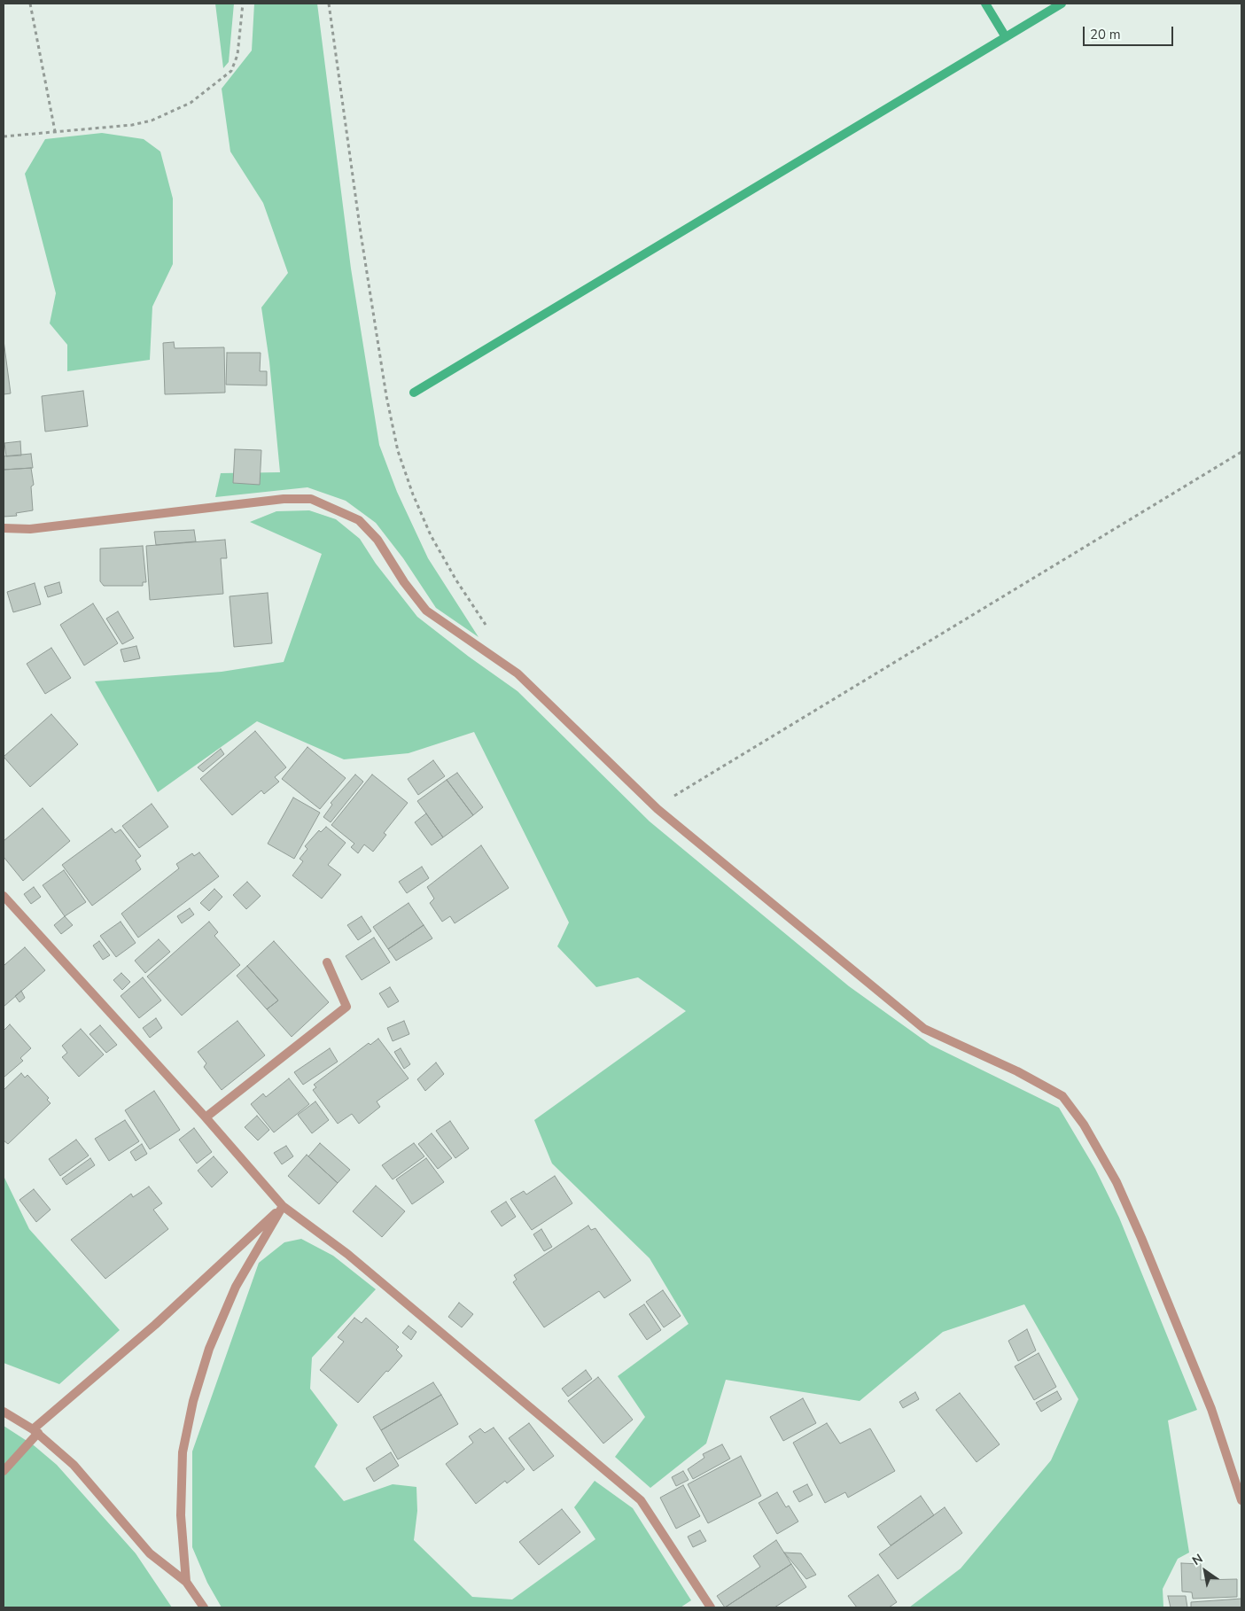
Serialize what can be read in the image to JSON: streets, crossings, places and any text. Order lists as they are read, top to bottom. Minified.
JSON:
{"scale_bar":"20 m","north":"top left"}
